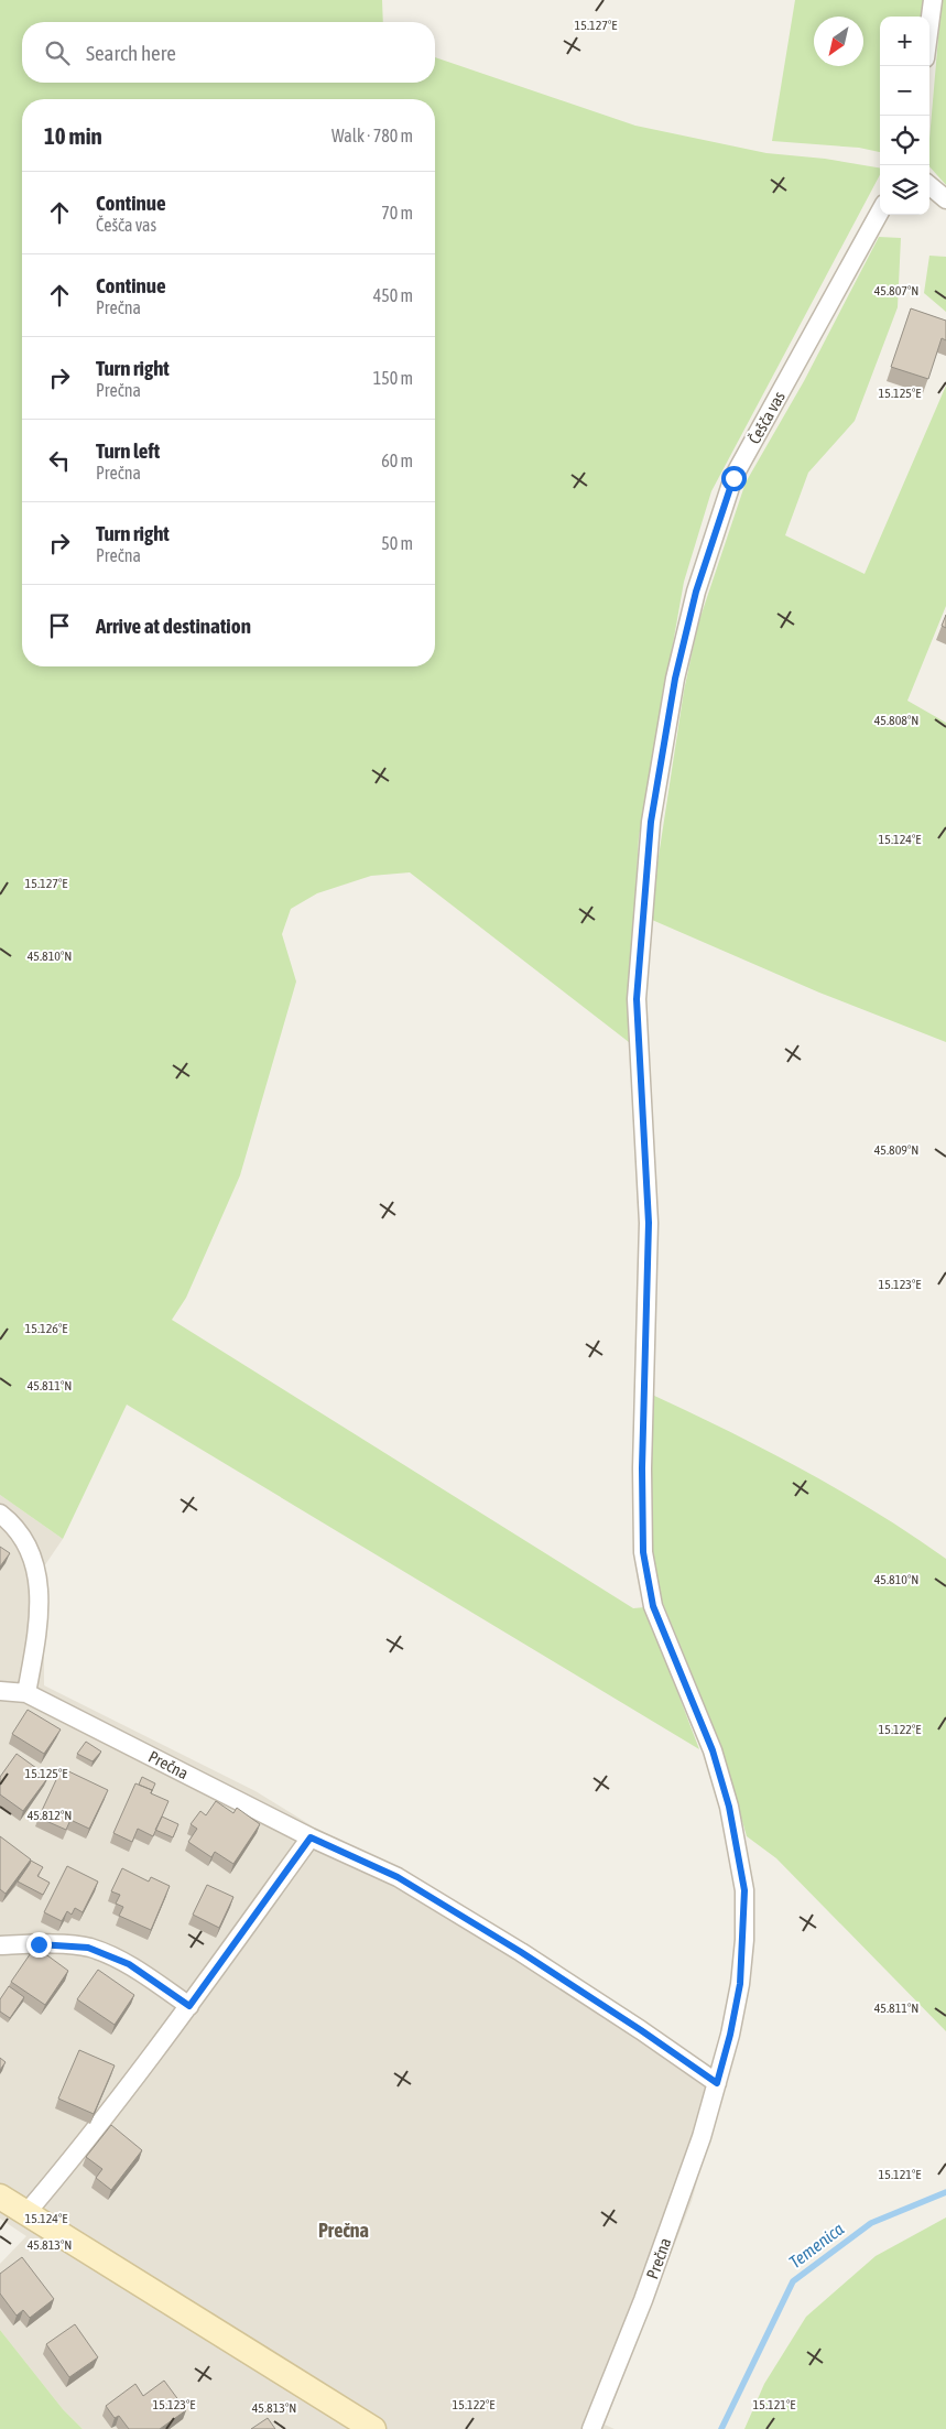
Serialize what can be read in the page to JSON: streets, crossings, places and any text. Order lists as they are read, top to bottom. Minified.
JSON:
{"streets":{"street":["Češča vas","Prečna"]},"crossings":[["Češča vas","Prečna"]],"districts":["Prečna"],"water":["Temenica"],"north":"bottom left","page":{"map_buttons":["+","−"],"search":"Search here","heading":["10 min","Walk · 780 m"],"list":[["Continue","Češča vas","70 m"],["Continue","Prečna","450 m"],["Turn right","Prečna","150 m"],["Turn left","Prečna","60 m"],["Turn right","Prečna","50 m"],"Arrive at destination"]},"coordinates":["15.127°E","45.807°N","15.125°E","45.808°N","15.124°E","45.810°N","45.809°N","15.123°E","15.126°E","45.811°N","15.122°E","45.812°N","15.121°E","45.813°N"]}
